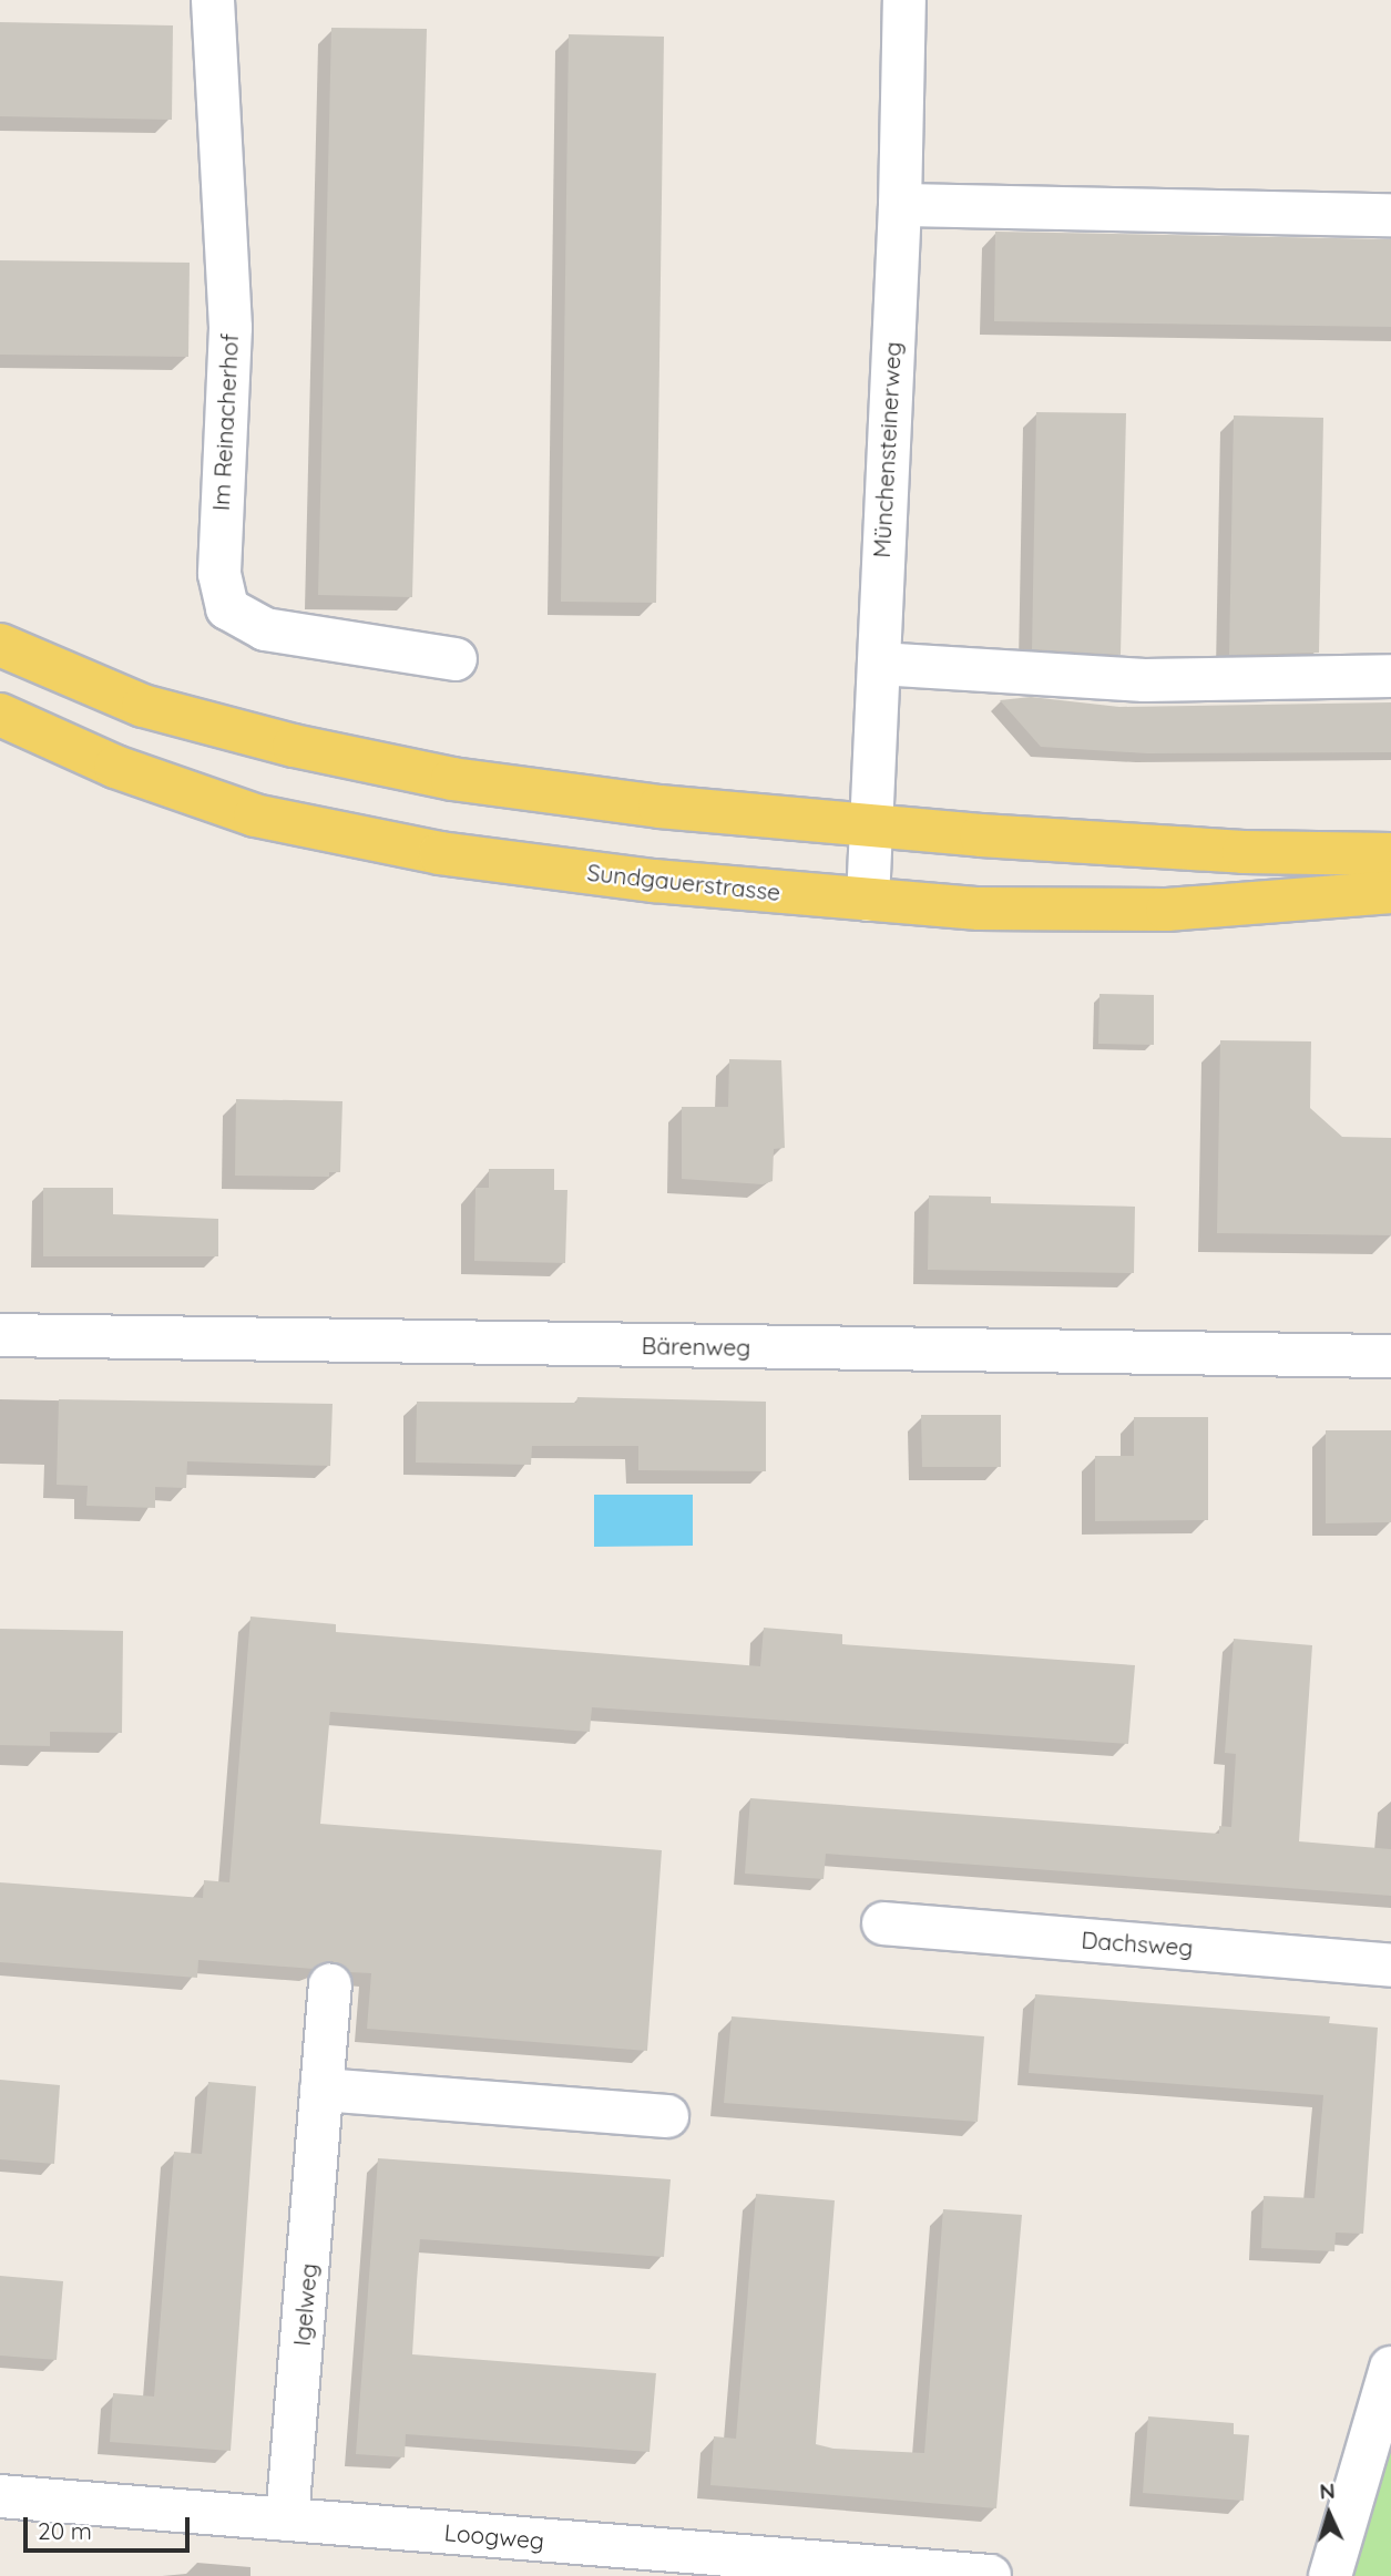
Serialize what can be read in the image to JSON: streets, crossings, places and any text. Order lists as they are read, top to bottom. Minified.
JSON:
{"streets":{"main road":["Sundgauerstrasse"],"street":["Im Reinacherhof","Münchensteinerweg","Bärenweg","Dachsweg","Igelweg","Loogweg"]},"crossings":[["Münchensteinerweg","Sundgauerstrasse"],["Igelweg","Loogweg"]],"scale_bar":"20 m","north":"top"}
